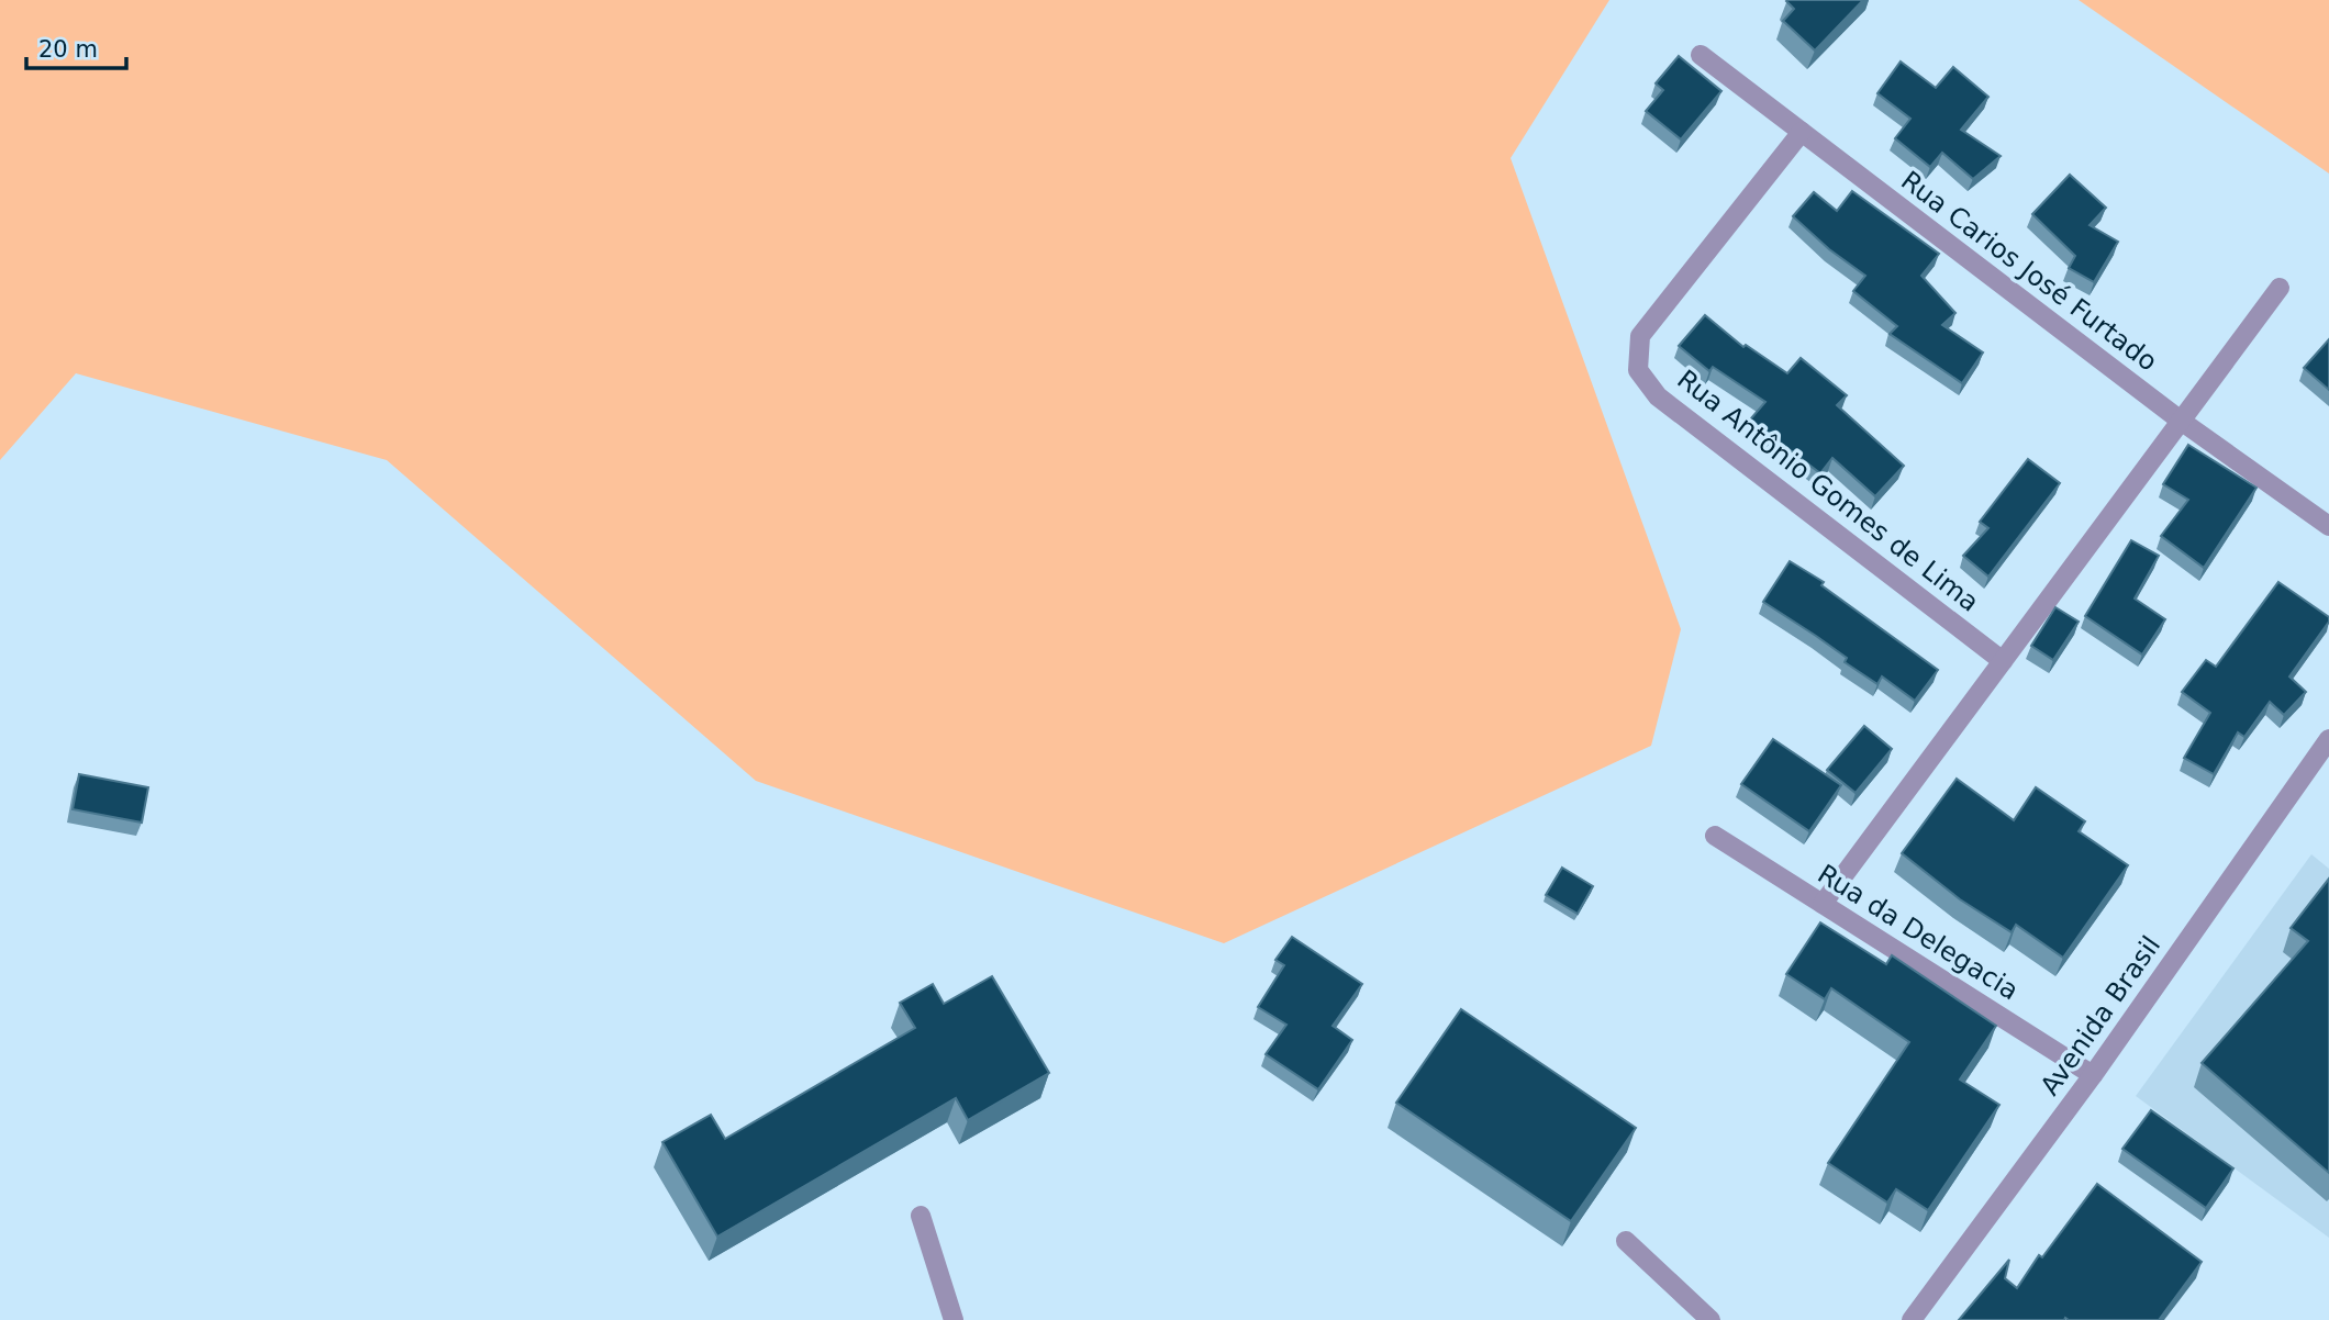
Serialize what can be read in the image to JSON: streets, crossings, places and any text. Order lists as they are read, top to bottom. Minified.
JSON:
{"streets":{"street":["Rua Carios José Furtado","Rua Antônio Gomes de Lima","Rua da Delegacia","Avenida Brasil"]},"crossings":[["Rua Carios José Furtado","Rua Antônio Gomes de Lima"],["Rua da Delegacia","Avenida Brasil"]],"scale_bar":"20 m"}
